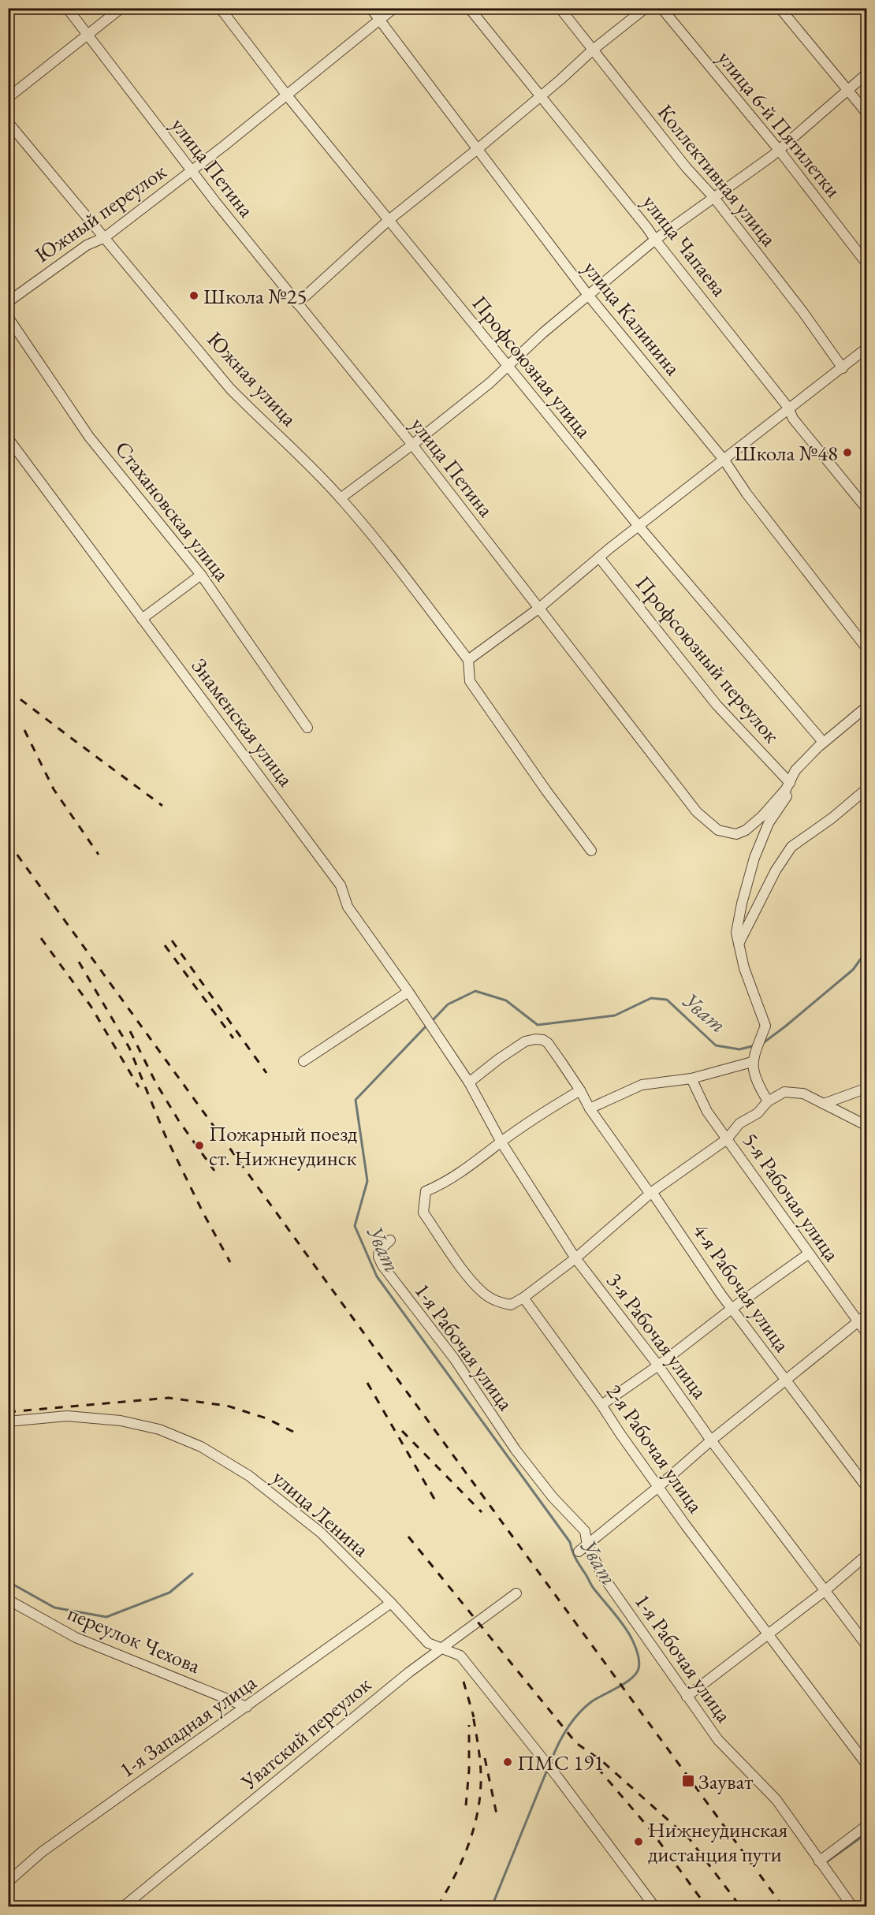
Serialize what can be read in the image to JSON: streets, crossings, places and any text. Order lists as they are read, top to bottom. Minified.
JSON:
{"streets":{"street":["улица 6-й Пятилетки","улица Петина","Коллективная улица","Южный переулок","улица Чапаева","улица Калинина","Профсоюзная улица","Южная улица","Стахановская улица","Профсоюзный переулок","Знаменская улица","5-я Рабочая улица","4-я Рабочая улица","3-я Рабочая улица","1-я Рабочая улица","2-я Рабочая улица","улица Ленина","переулок Чехова","1-я Западная улица","Уватский переулок"]},"crossings":[["улица Петина","Южный переулок"],["улица Петина","Профсоюзная улица"],["улица Петина","Профсоюзный переулок"],["Южный переулок","улица Калинина"],["Южный переулок","Профсоюзная улица"],["Южный переулок","Южная улица"],["Знаменская улица","3-я Рабочая улица"],["4-я Рабочая улица","3-я Рабочая улица"],["улица Ленина","1-я Западная улица"],["улица Ленина","Уватский переулок"],["переулок Чехова","1-я Западная улица"]],"water":["Уват"],"places":{"other":["Школа №25","Школа №48","Пожарный поезд ст. Нижнеудинск","ПМС 191","Нижнеудинская дистанция пути"],"transit":["Зауват"]}}
